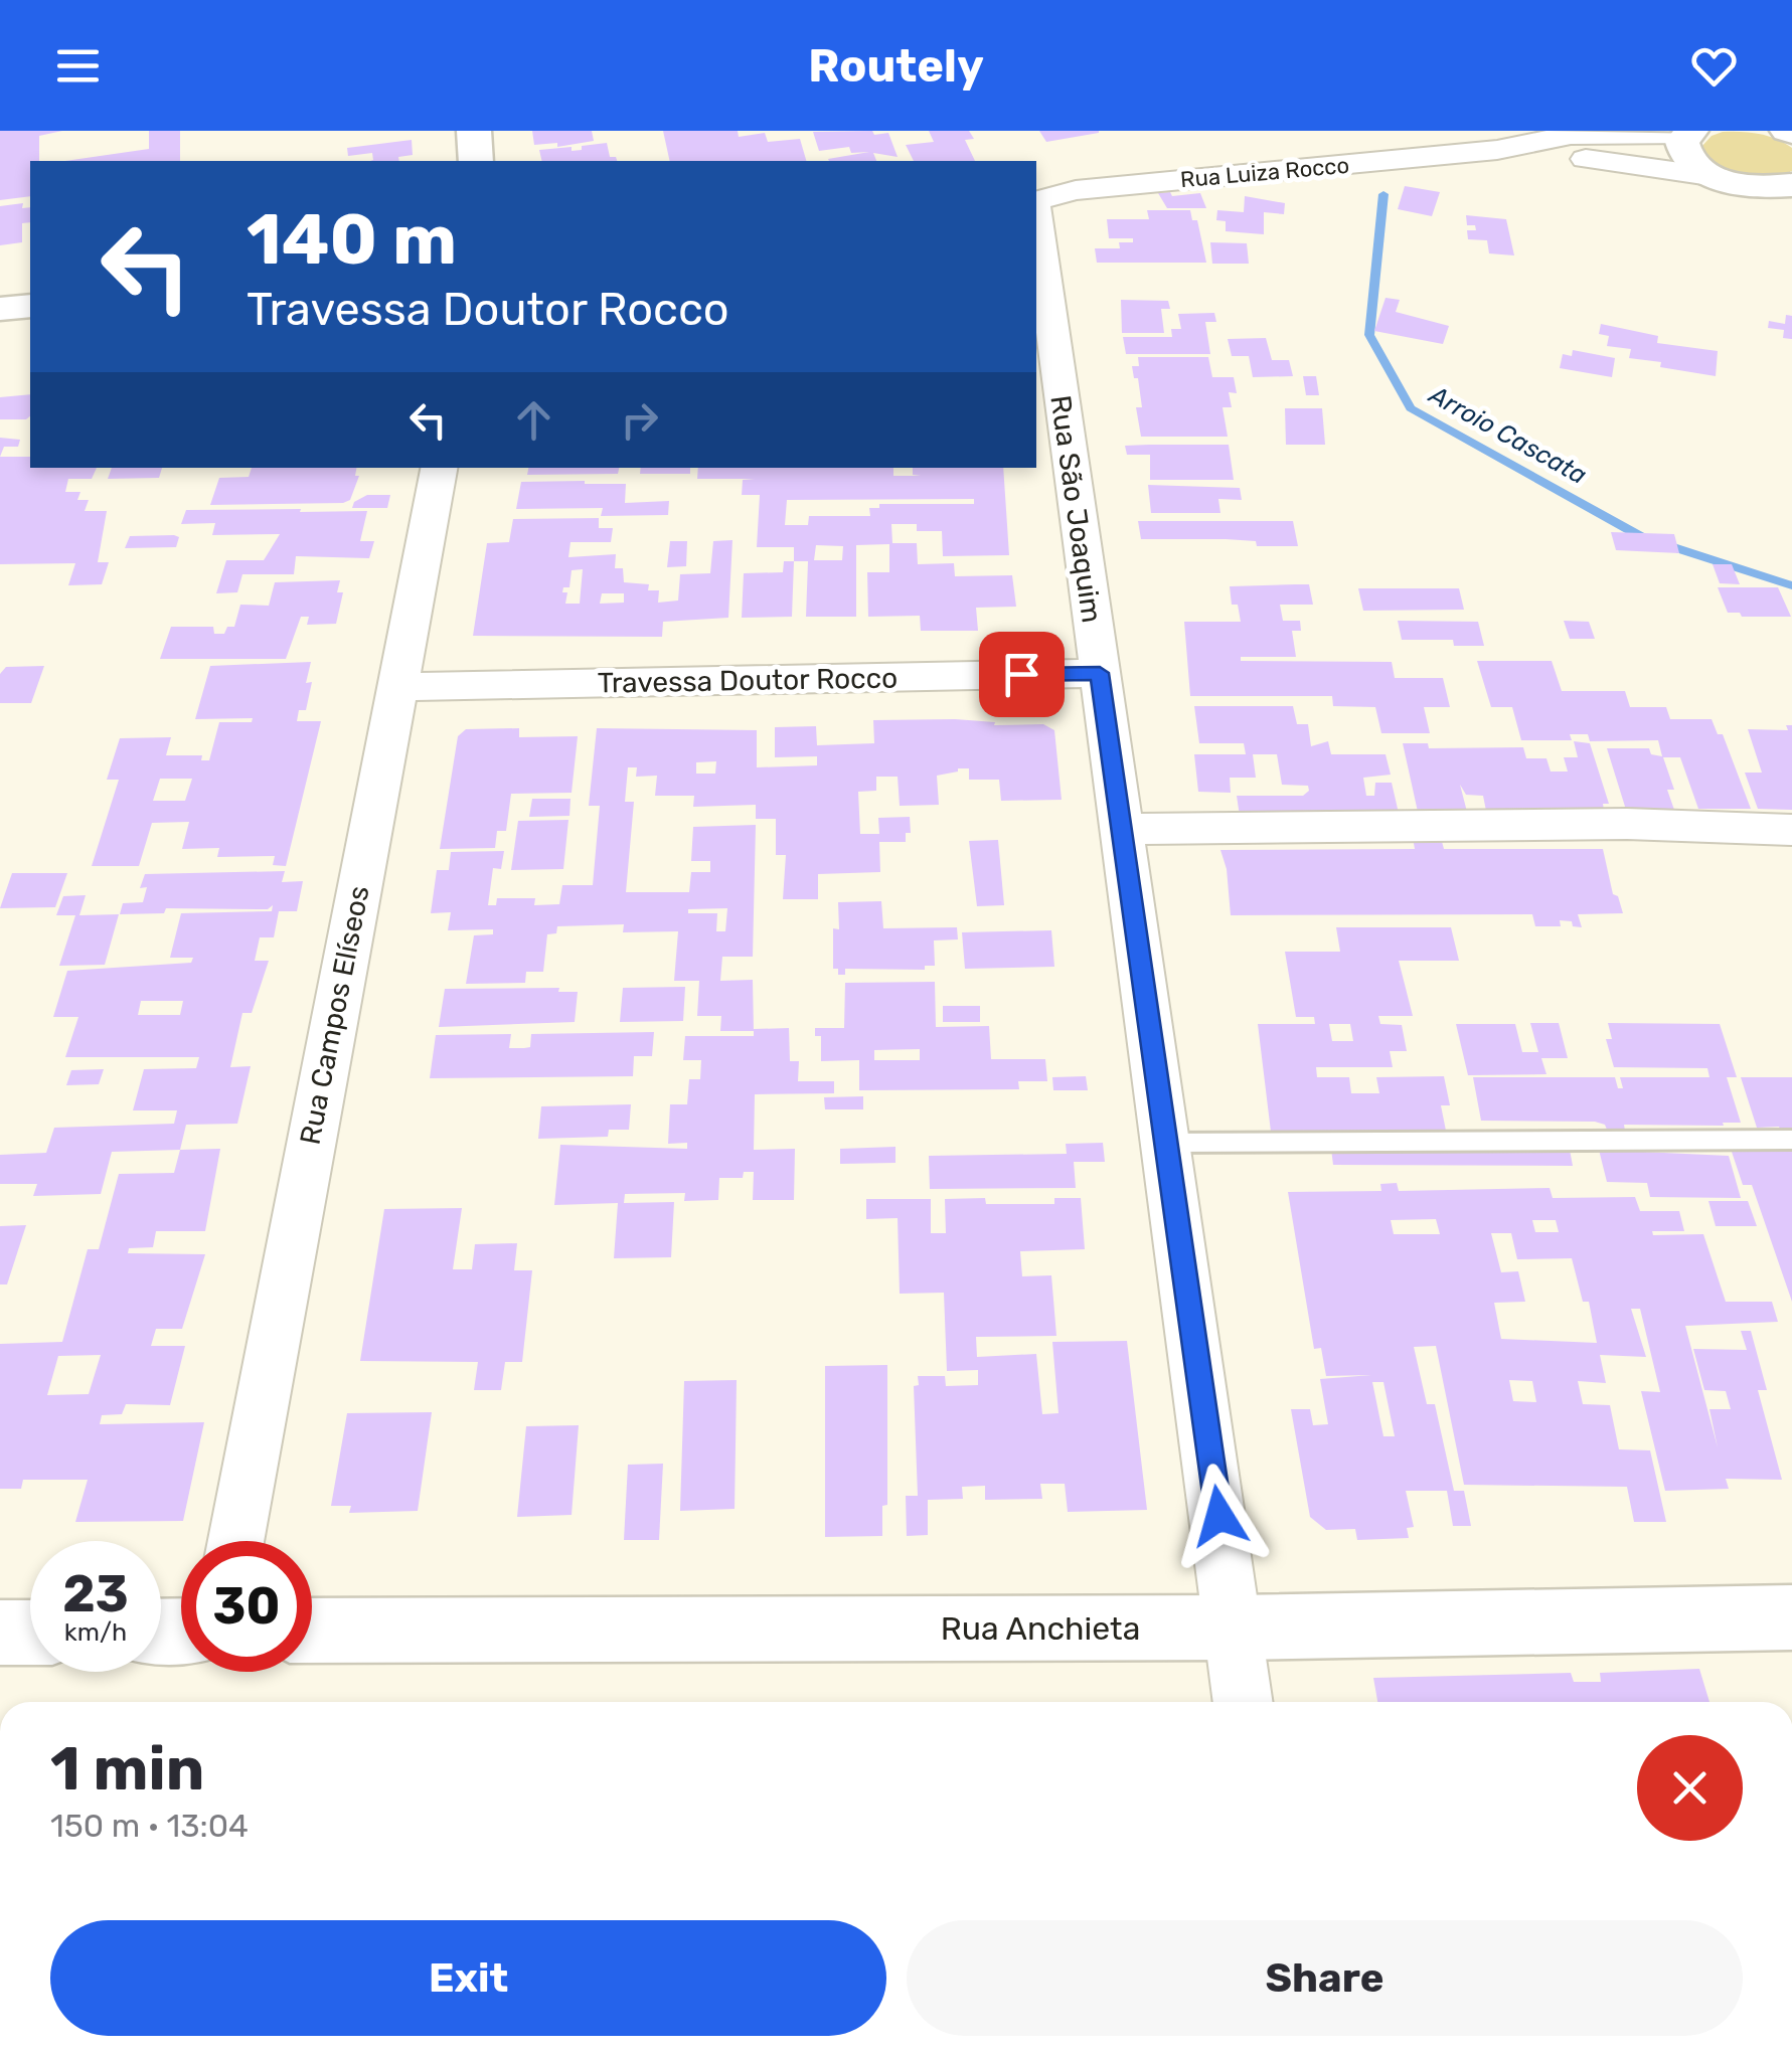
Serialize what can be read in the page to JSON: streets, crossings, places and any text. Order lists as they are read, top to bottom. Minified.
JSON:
{"streets":{"street":["Rua Luiza Rocco","Rua São Joaquim","Travessa Doutor Rocco","Rua Campos Elíseos","Rua Anchieta"]},"crossings":[["Rua São Joaquim","Travessa Doutor Rocco"],["Rua São Joaquim","Rua Anchieta"],["Travessa Doutor Rocco","Rua Campos Elíseos"]],"water":["Arroio Cascata"],"page":{"header":"Routely","turn":["140 m","Travessa Doutor Rocco"],"speed":"23 km/h","limit":"30","heading":["1 min","150 m · 13:04"],"buttons":["Exit","Share"]}}
